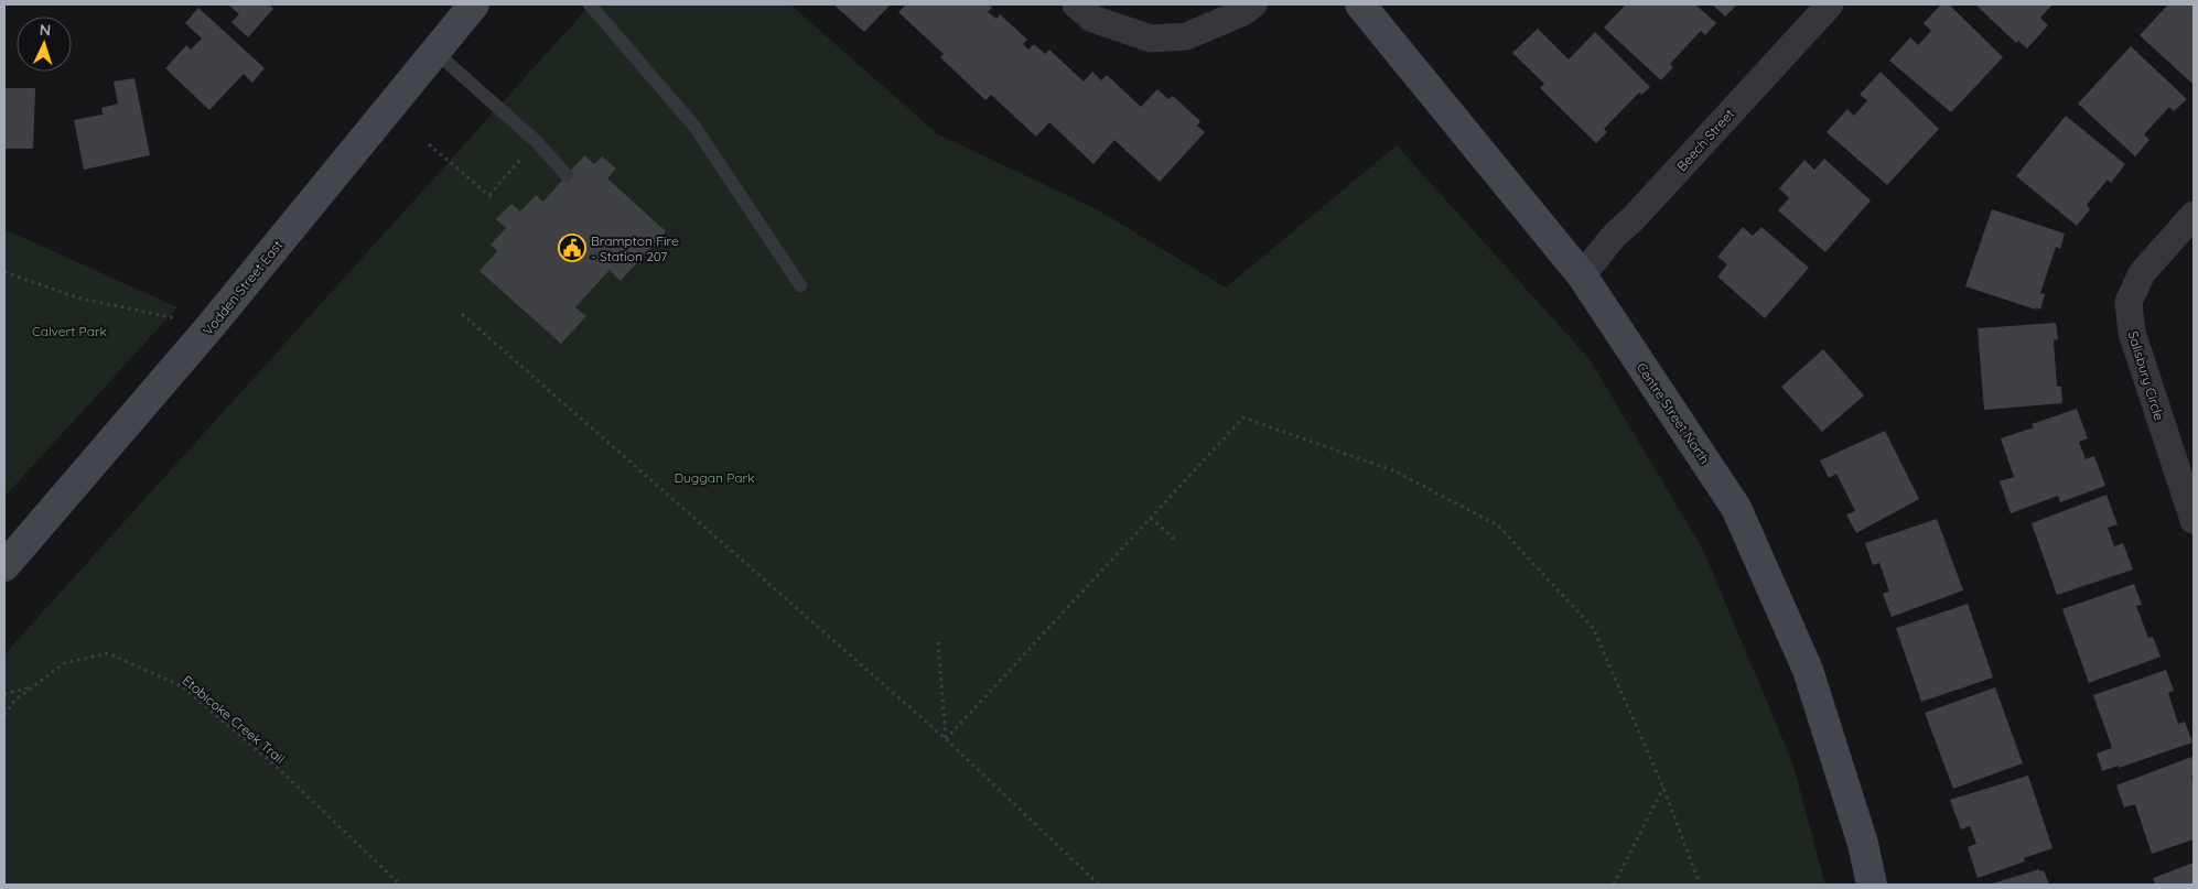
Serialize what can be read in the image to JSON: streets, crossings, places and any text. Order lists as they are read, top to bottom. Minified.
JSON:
{"streets":{"street":["Beech Street","Vodden Street East","Salisbury Circle","Centre Street North"],"path":["Etobicoke Creek Trail"]},"crossings":[["Beech Street","Centre Street North"]],"parks":["Calvert Park","Duggan Park"],"places":{"public building":["Brampton Fire - Station 207"]},"north":"top"}
